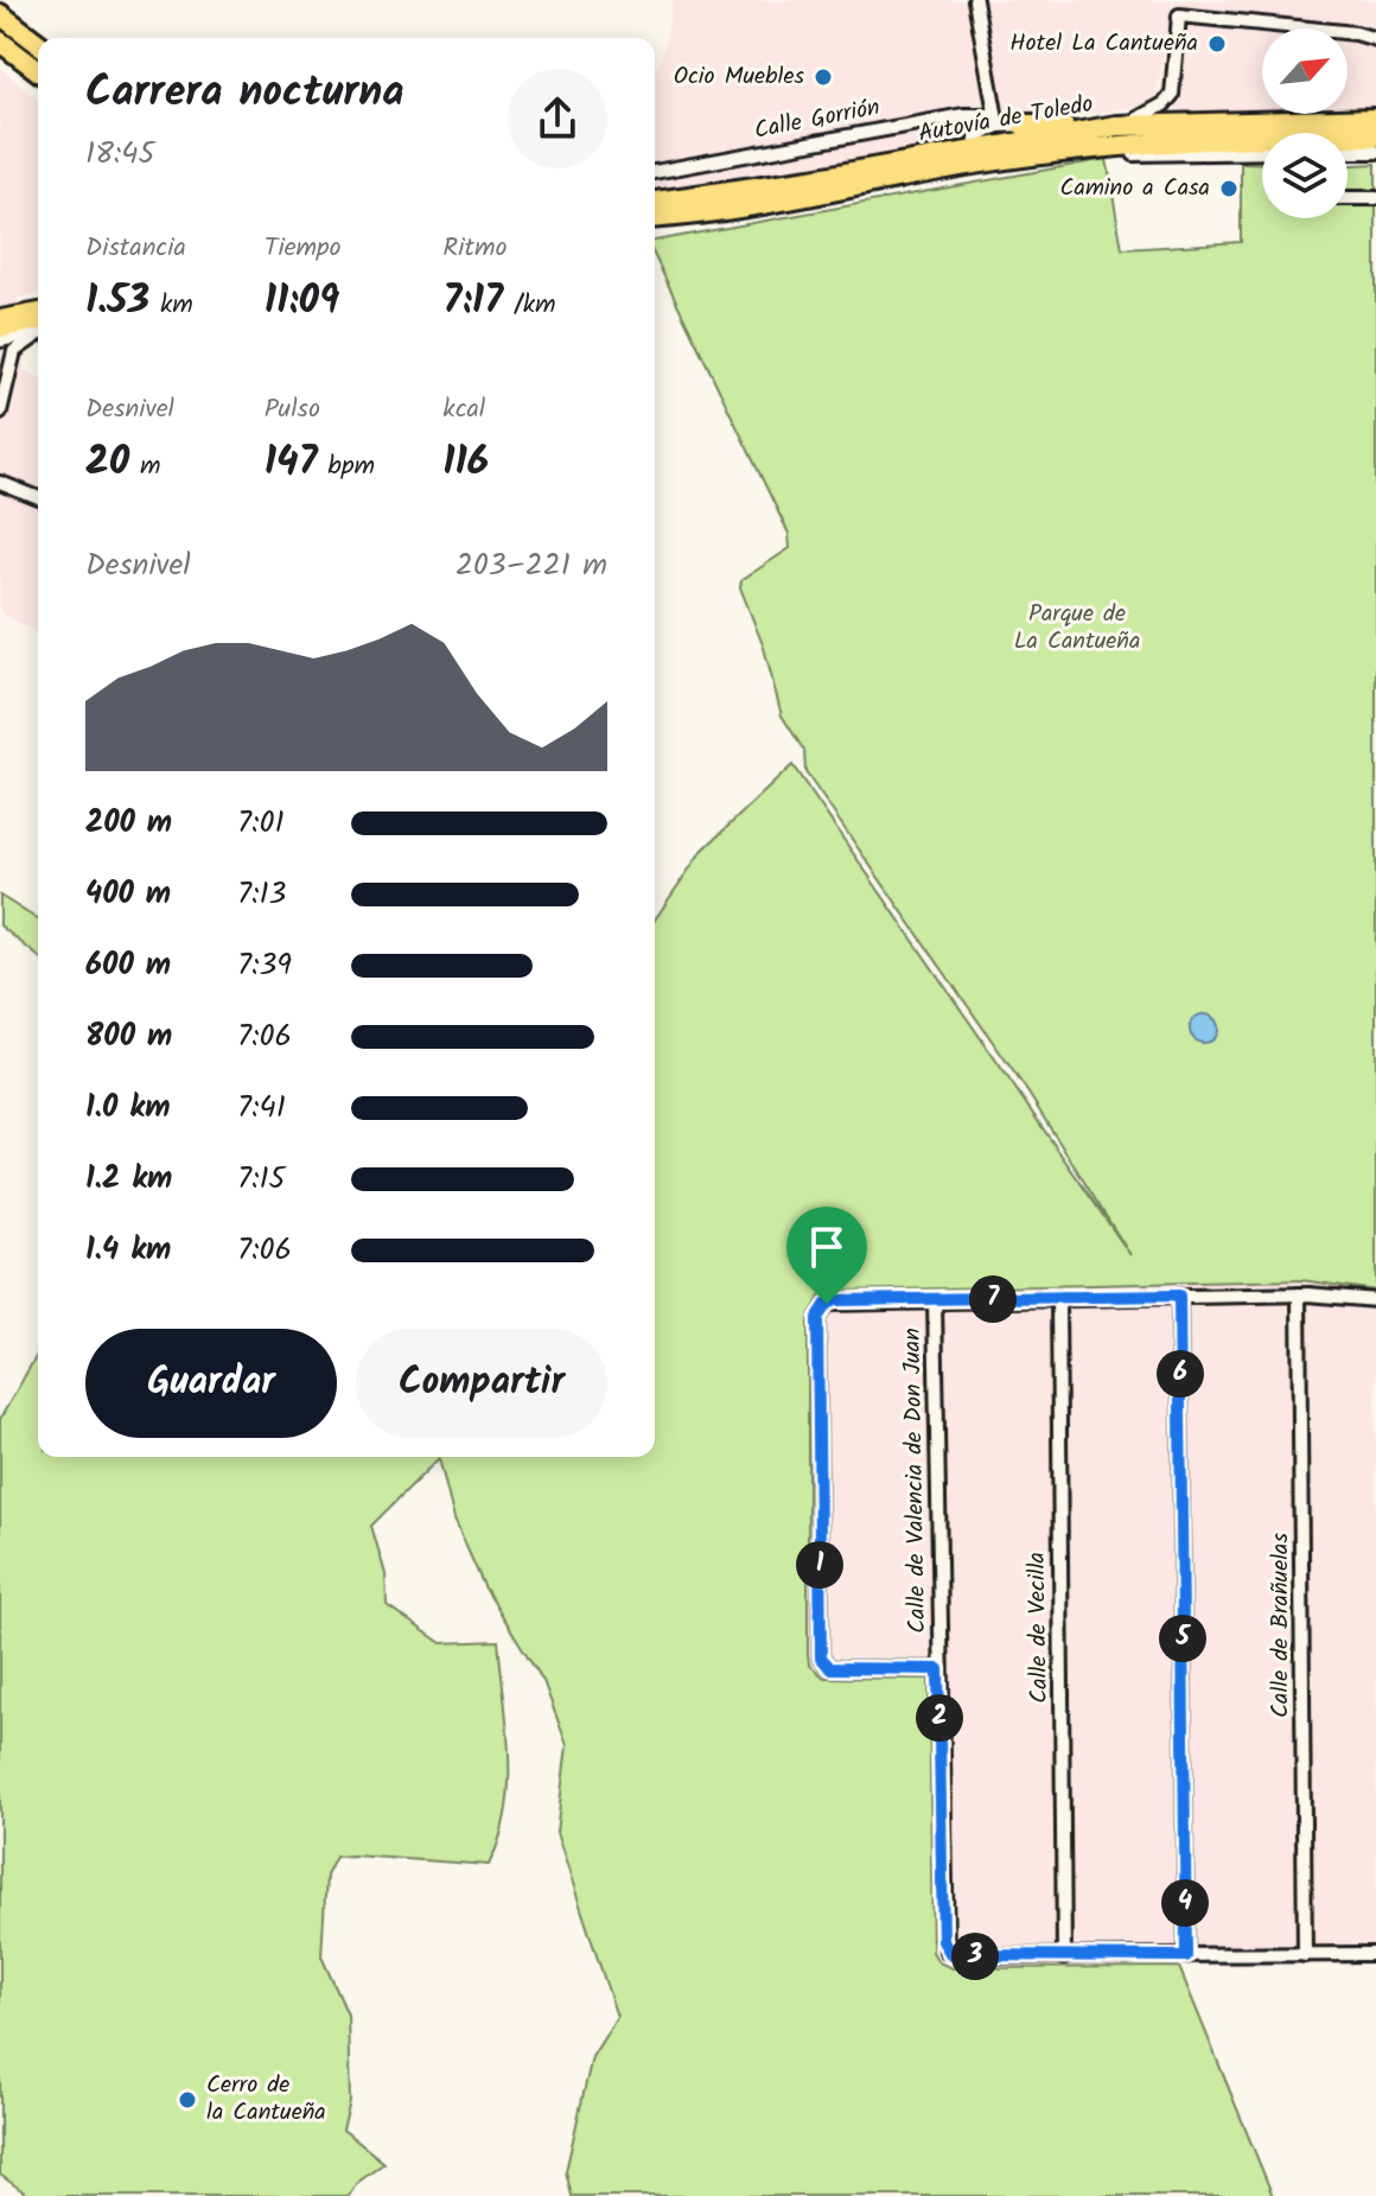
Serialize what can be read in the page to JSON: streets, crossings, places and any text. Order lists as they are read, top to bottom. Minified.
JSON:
{"streets":{"highway":["Autovía de Toledo"],"street":["Calle Gorrión","Calle de Valencia de Don Juan","Calle de Brañuelas","Calle de Vecilla"]},"crossings":[["Calle de Valencia de Don Juan","Calle de Vecilla"]],"parks":["Parque de La Cantueña"],"places":["Hotel La Cantueña","Ocio Muebles","Camino a Casa","Cerro de la Cantueña"],"north":"top right","page":{"heading":["Carrera nocturna","18:45"],"stats":[["Distancia","1.53 km"],["Tiempo","11:09"],["Ritmo","7:17 /km"],["Desnivel","20 m"],["Pulso","147 bpm"],["kcal","116"]],"chart":["Desnivel","203–221 m"],"list":[{"name":"200 m","note":"7:01"},{"name":"400 m","note":"7:13"},{"name":"600 m","note":"7:39"},{"name":"800 m","note":"7:06"},{"name":"1.0 km","note":"7:41"},{"name":"1.2 km","note":"7:15"},{"name":"1.4 km","note":"7:06"}],"pins":["7","6","1","5","2","4","3"],"buttons":["Guardar","Compartir"]}}
